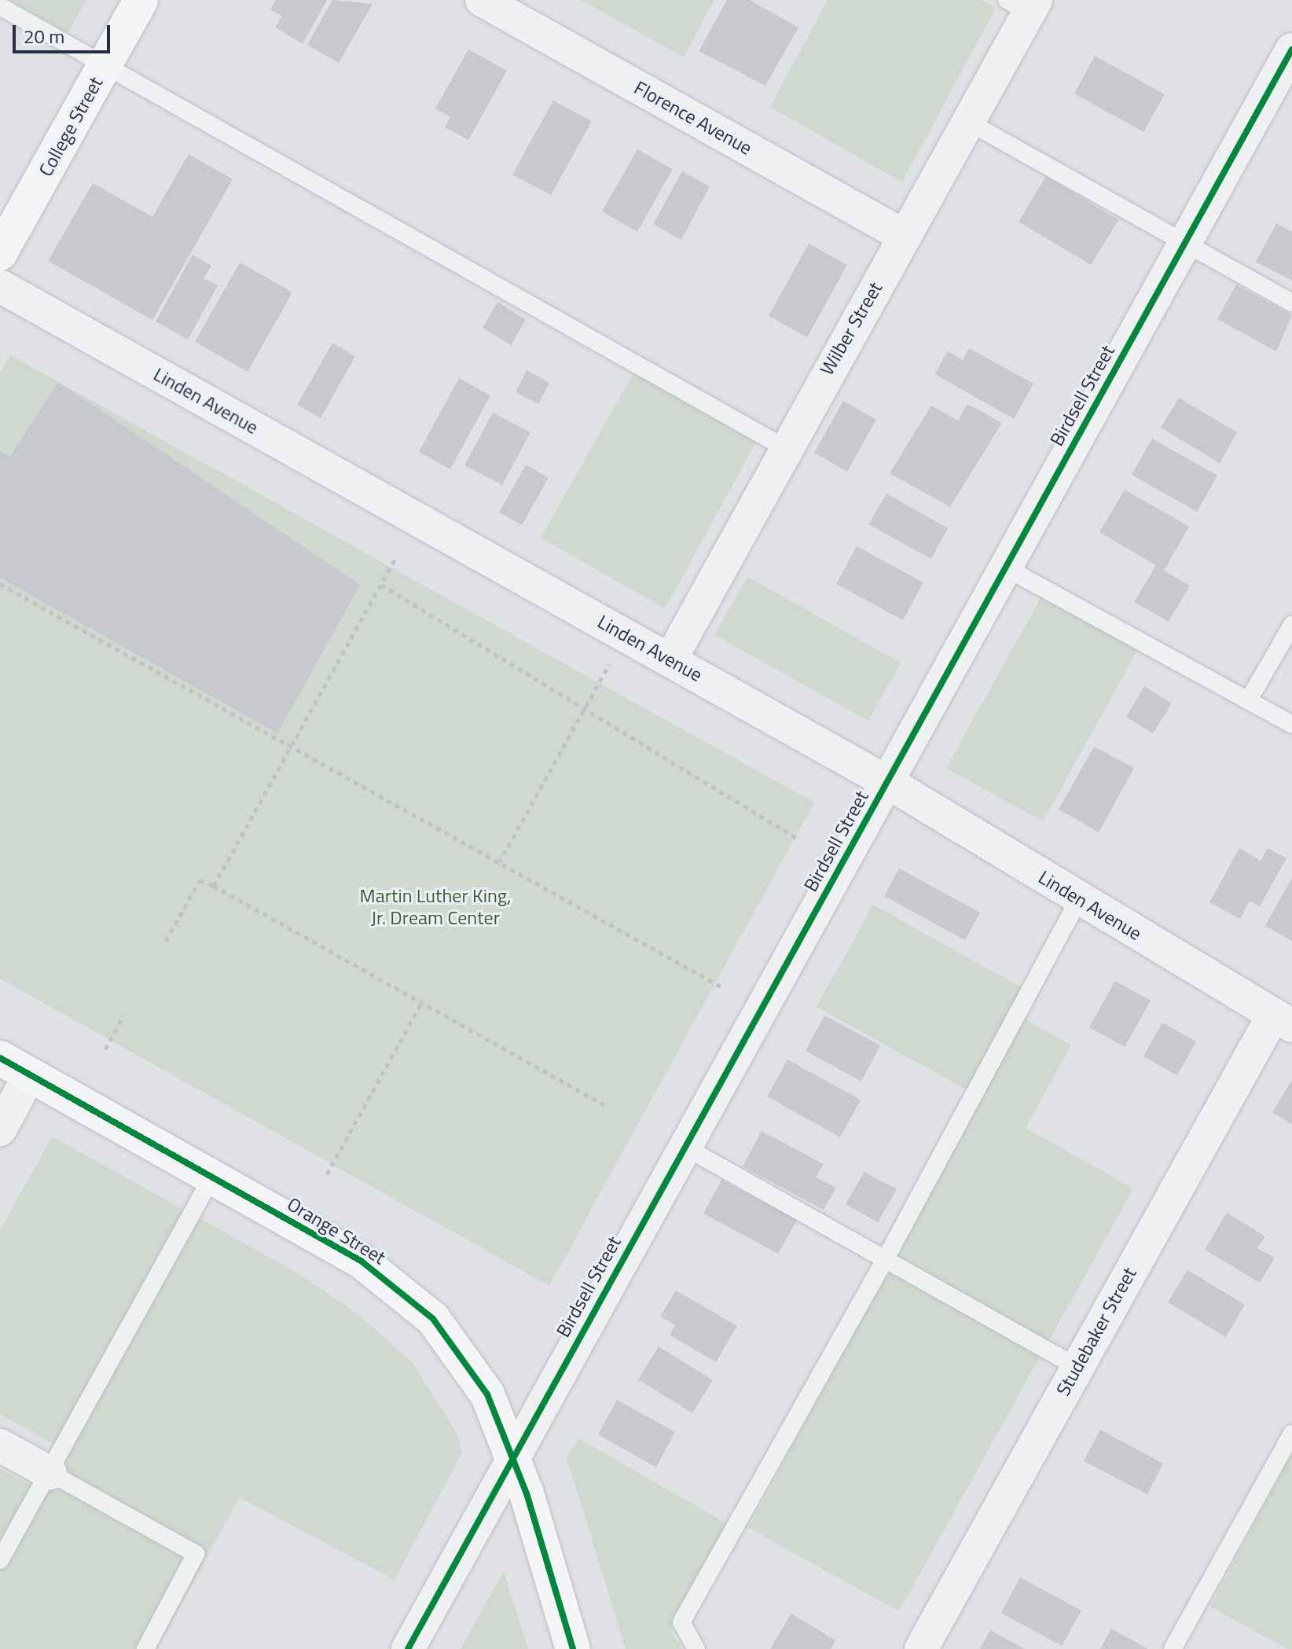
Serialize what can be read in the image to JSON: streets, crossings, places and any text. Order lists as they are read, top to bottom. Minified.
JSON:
{"streets":{"street":["Florence Avenue","College Street","Wilber Street","Birdsell Street","Linden Avenue","Orange Street","Studebaker Street"]},"crossings":[["Florence Avenue","Wilber Street"],["Wilber Street","Linden Avenue"],["Birdsell Street","Linden Avenue"],["Birdsell Street","Orange Street"],["Linden Avenue","Studebaker Street"]],"parks":["Martin Luther King, Jr. Dream Center"],"scale_bar":"20 m"}
